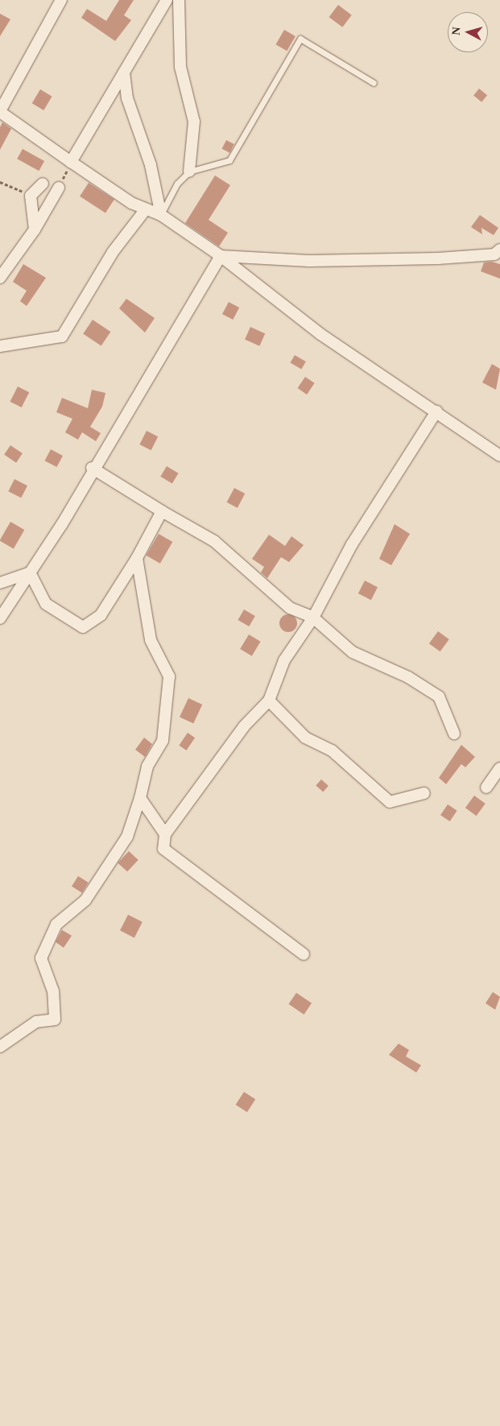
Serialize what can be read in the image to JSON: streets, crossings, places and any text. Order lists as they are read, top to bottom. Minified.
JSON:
{"north":"left"}
